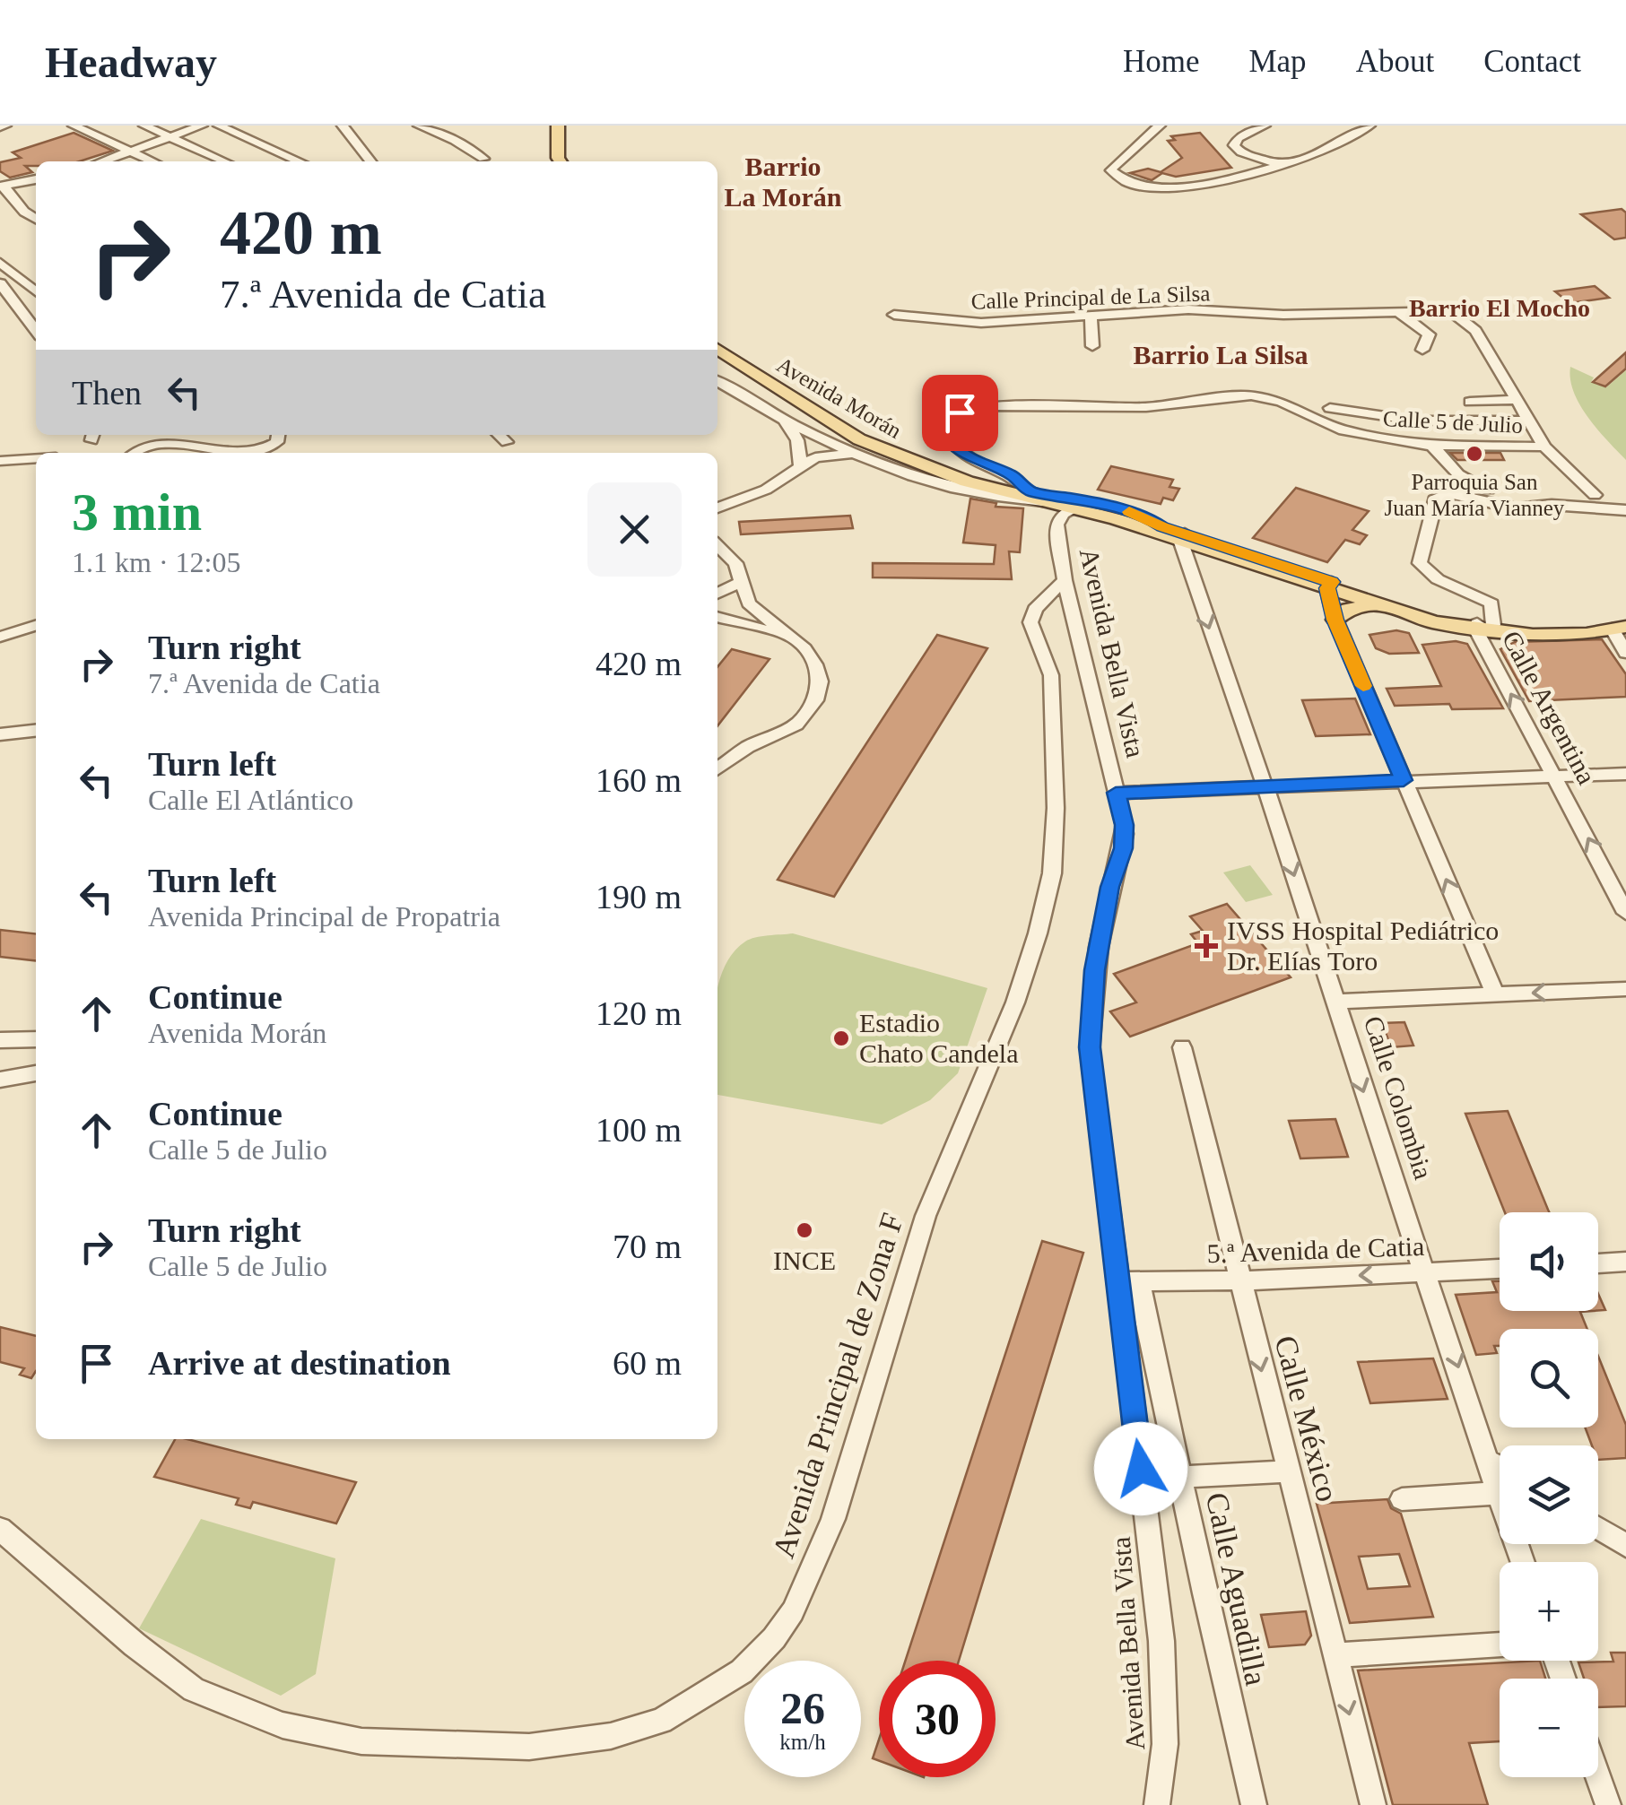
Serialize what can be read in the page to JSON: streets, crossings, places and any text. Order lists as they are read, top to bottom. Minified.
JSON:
{"streets":{"main road":["Avenida Morán"],"street":["Calle Principal de La Silsa","Calle 5 de Julio","Avenida Bella Vista","Calle Argentina","Calle Colombia","5.ª Avenida de Catia","Avenida Principal de Zona F","Calle México","Calle Aguadilla"]},"crossings":[["Avenida Morán","Calle 5 de Julio"],["Avenida Morán","Avenida Bella Vista"],["Calle 5 de Julio","Avenida Bella Vista"],["Avenida Bella Vista","5.ª Avenida de Catia"],["Avenida Bella Vista","Calle Aguadilla"],["Calle Colombia","5.ª Avenida de Catia"],["5.ª Avenida de Catia","Calle México"],["5.ª Avenida de Catia","Calle Aguadilla"]],"one_way":["5.ª Avenida de Catia","Calle México"],"districts":["Barrio La Morán","Barrio El Mocho","Barrio La Silsa"],"places":{"other":["Parroquia San Juan María Vianney","Estadio Chato Candela","INCE"],"health":["IVSS Hospital Pediátrico Dr. Elías Toro"]},"page":{"header":"Headway","nav":["Home","Map","About","Contact"],"turn":["420 m","7.ª Avenida de Catia"],"then":"Then","heading":["3 min","1.1 km · 12:05"],"list":[{"name":"Turn right","note":"7.ª Avenida de Catia","value":"420 m"},{"name":"Turn left","note":"Calle El Atlántico","value":"160 m"},{"name":"Turn left","note":"Avenida Principal de Propatria","value":"190 m"},{"name":"Continue","note":"Avenida Morán","value":"120 m"},{"name":"Continue","note":"Calle 5 de Julio","value":"100 m"},{"name":"Turn right","note":"Calle 5 de Julio","value":"70 m"},{"name":"Arrive at destination","value":"60 m"}],"map_buttons":["+","−"],"speed":"26 km/h","limit":"30"}}
